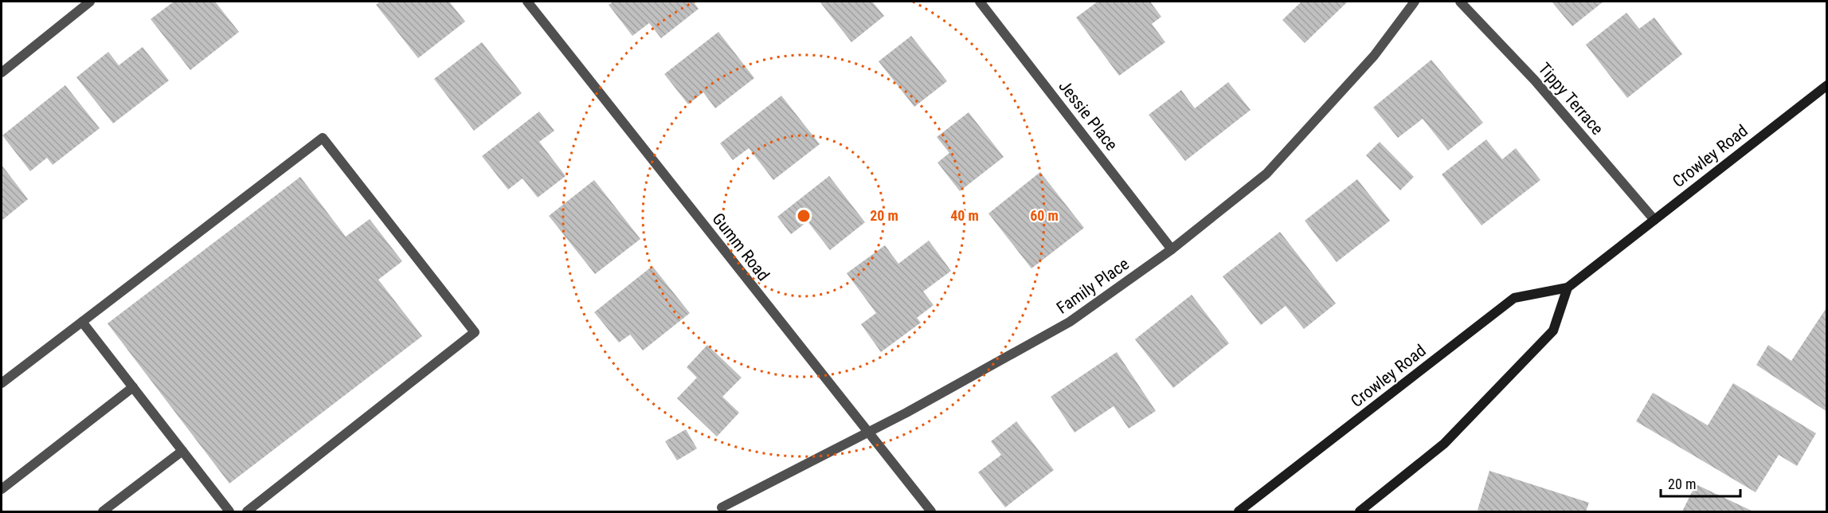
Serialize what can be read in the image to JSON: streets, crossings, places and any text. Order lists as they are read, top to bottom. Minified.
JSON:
{"streets":{"main road":["Crowley Road"],"street":["Tippy Terrace","Jessie Place","Gumm Road","Family Place"]},"crossings":[["Tippy Terrace","Crowley Road"],["Jessie Place","Family Place"],["Gumm Road","Family Place"]],"scale_bar":"20 m","rings":["20 m","40 m","60 m"]}
